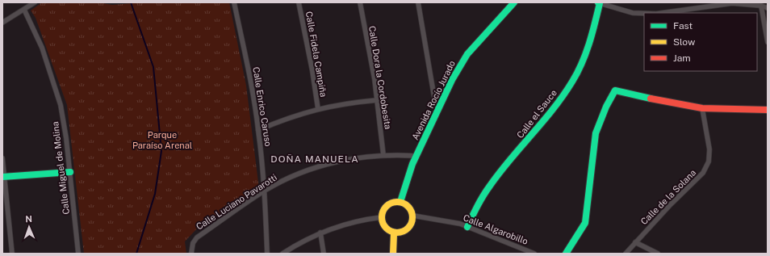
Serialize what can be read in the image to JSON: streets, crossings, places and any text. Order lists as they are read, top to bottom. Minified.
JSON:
{"streets":{"street":["Calle Fidela Campiña","Calle Dora la Cordobesita","Avenida Rocío Jurado","Calle Enrico Caruso","Calle el Sauce","Calle Miguel de Molina","Calle de la Solana","Calle Luciano Pavarotti","Calle Algarobillo"]},"crossings":[["Calle Dora la Cordobesita","Calle Luciano Pavarotti"],["Avenida Rocío Jurado","Calle Luciano Pavarotti"],["Avenida Rocío Jurado","Calle Algarobillo"],["Calle Enrico Caruso","Calle Luciano Pavarotti"],["Calle el Sauce","Calle Algarobillo"]],"districts":["DOÑA MANUELA"],"parks":["Parque Paraíso Arenal"],"legend":["Fast","Slow","Jam"],"north":"top"}
